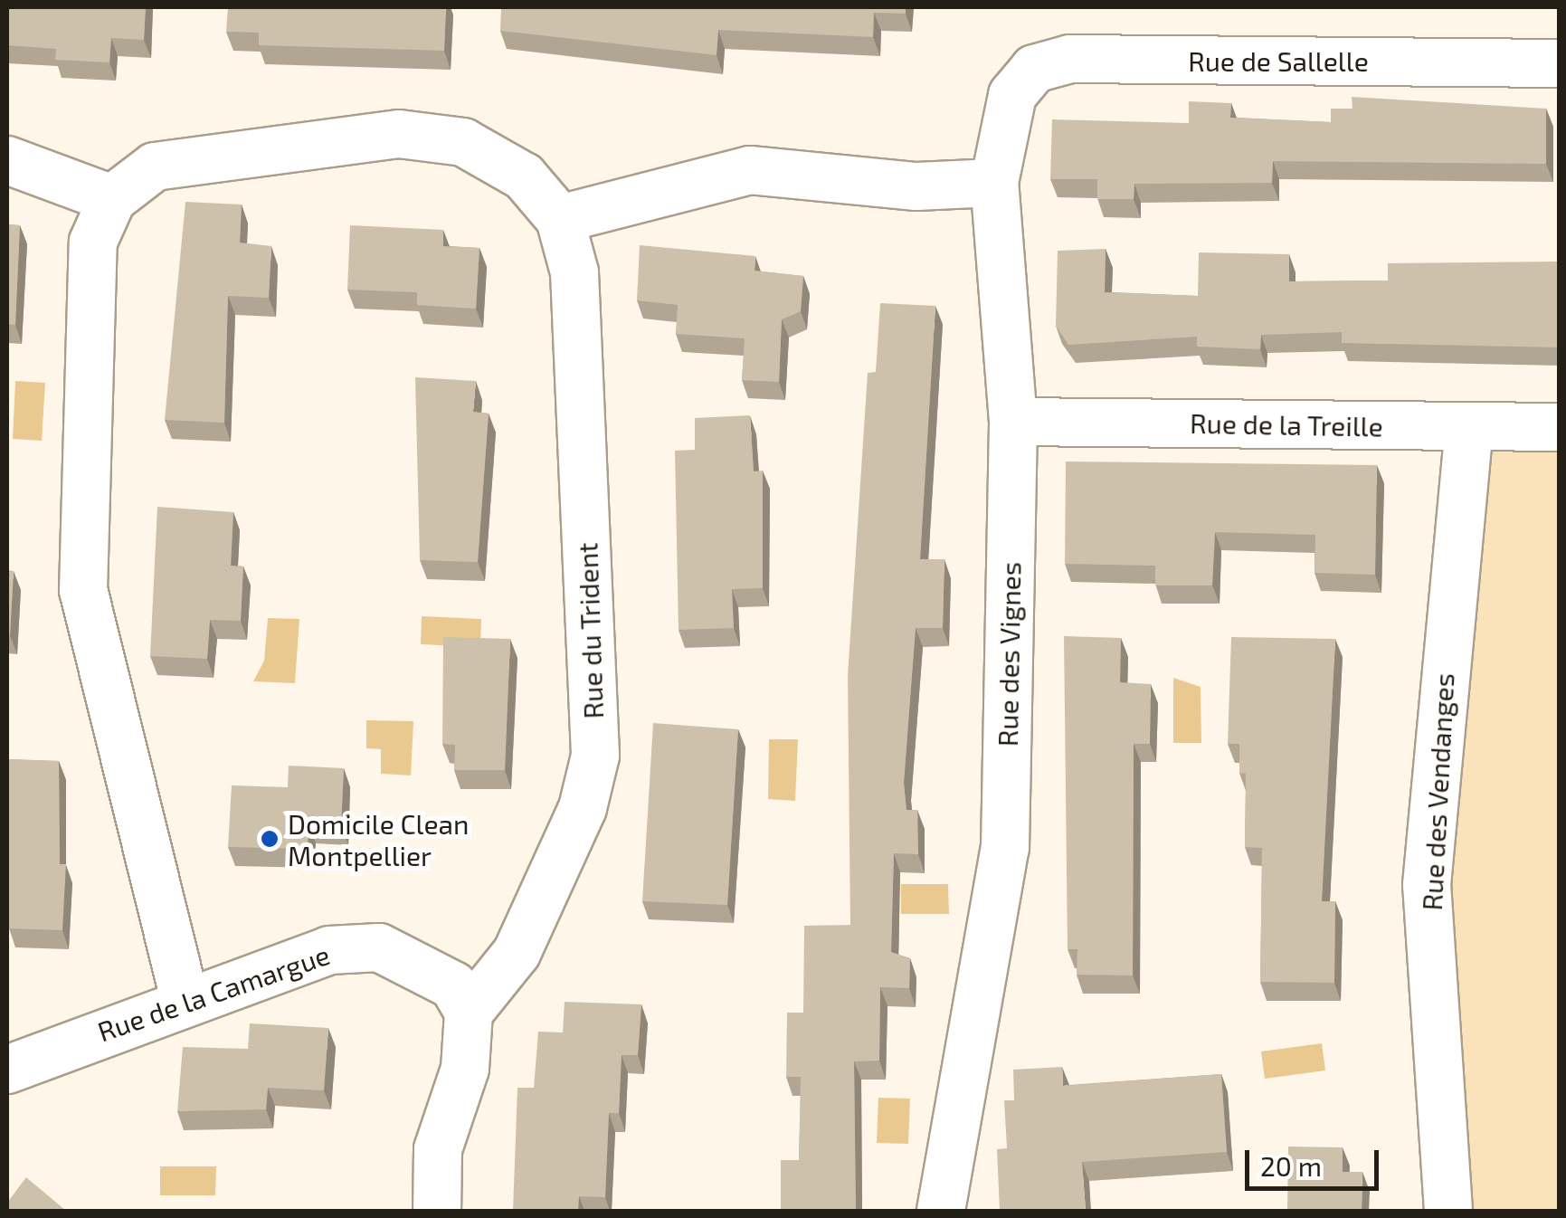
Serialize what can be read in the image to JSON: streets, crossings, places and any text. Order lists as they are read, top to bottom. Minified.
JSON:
{"streets":{"street":["Rue de Sallelle","Rue de la Treille","Rue du Trident","Rue des Vignes","Rue des Vendanges","Rue de la Camargue"]},"crossings":[["Rue de Sallelle","Rue des Vignes"],["Rue de la Treille","Rue des Vignes"],["Rue de la Treille","Rue des Vendanges"],["Rue du Trident","Rue de la Camargue"]],"places":["Domicile Clean Montpellier"],"scale_bar":"20 m"}
